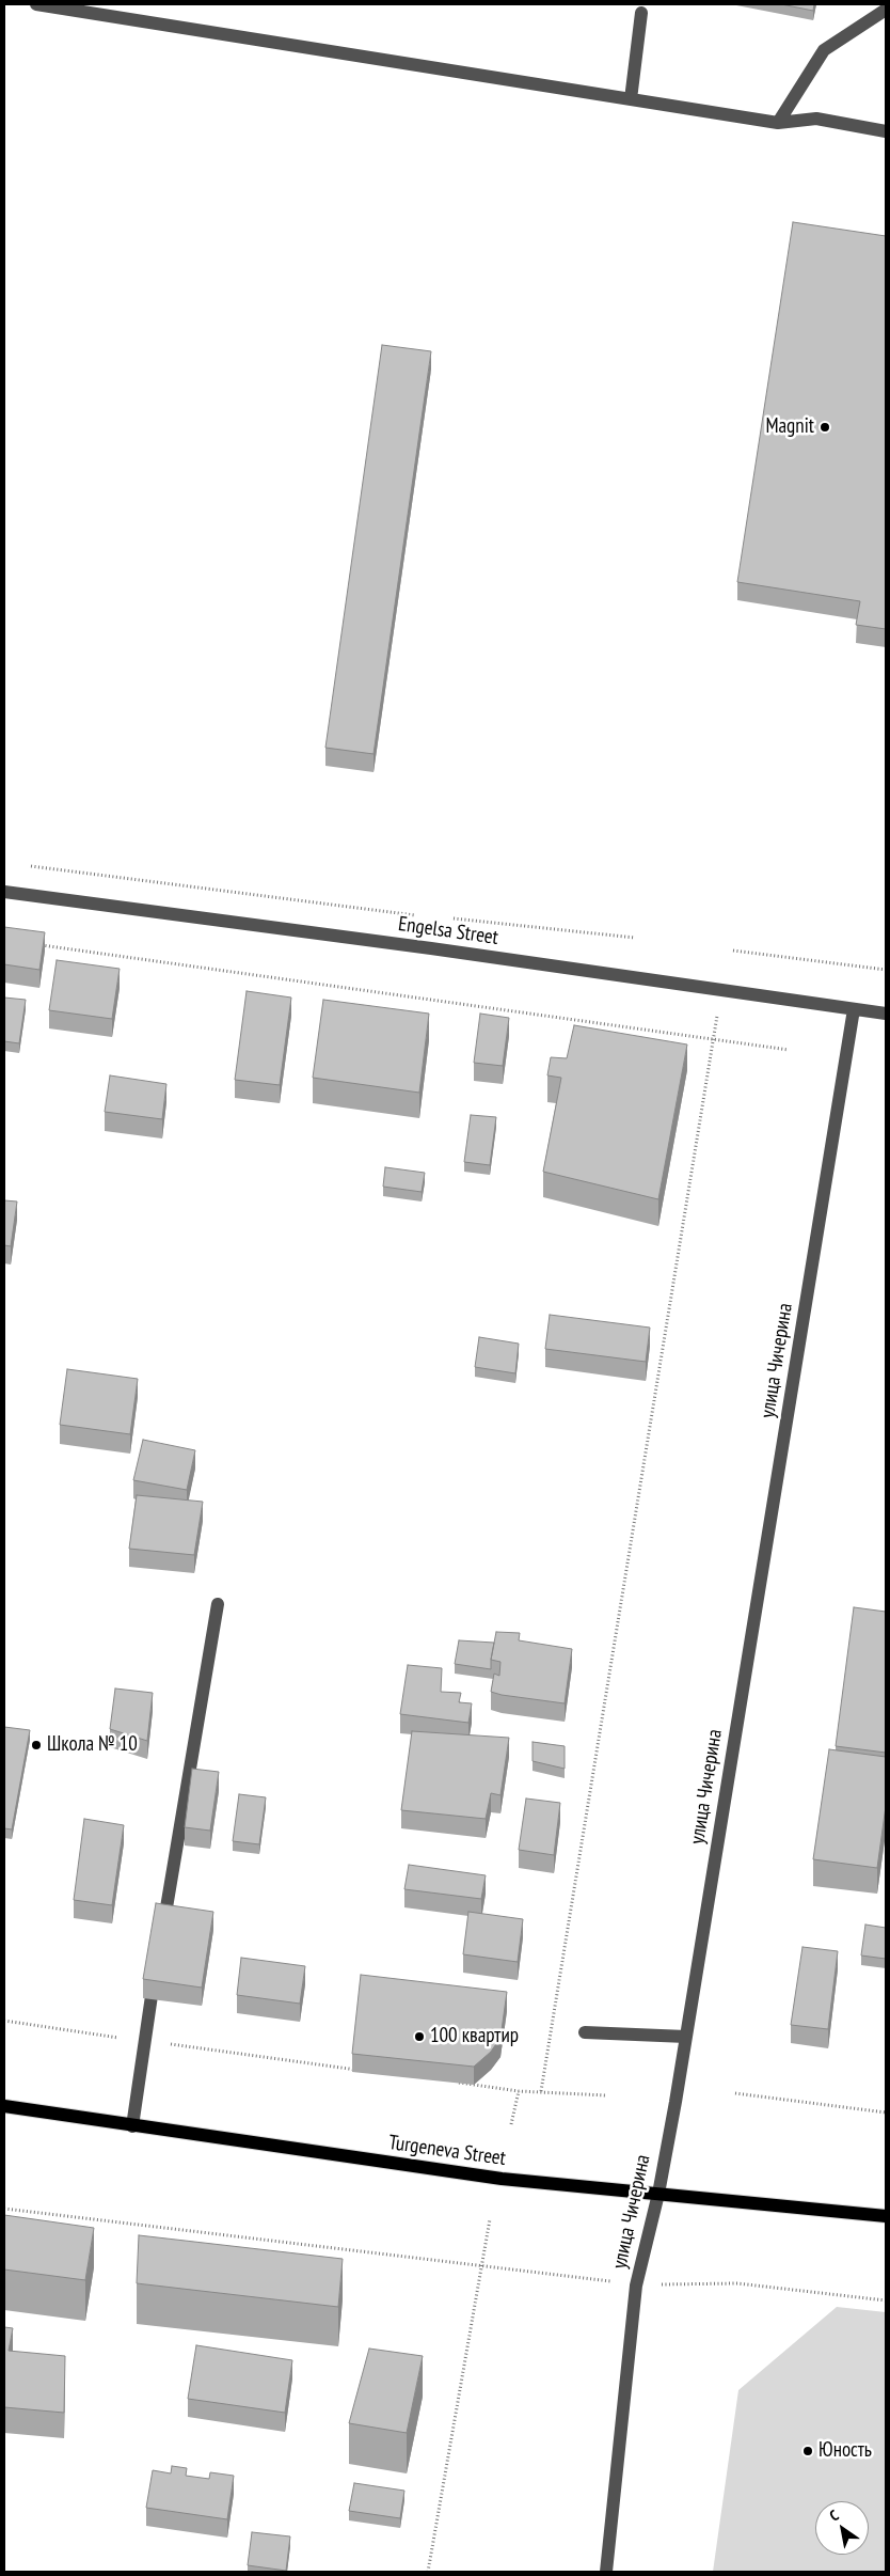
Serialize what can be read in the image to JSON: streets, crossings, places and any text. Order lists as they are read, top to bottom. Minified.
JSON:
{"streets":{"main road":["Turgeneva Street"],"street":["Engelsa Street","улица Чичерина"]},"crossings":[["Engelsa Street","улица Чичерина"],["улица Чичерина","Turgeneva Street"]],"places":["Magnit","Школа № 10","100 квартир","Юность"],"north":"top left"}
